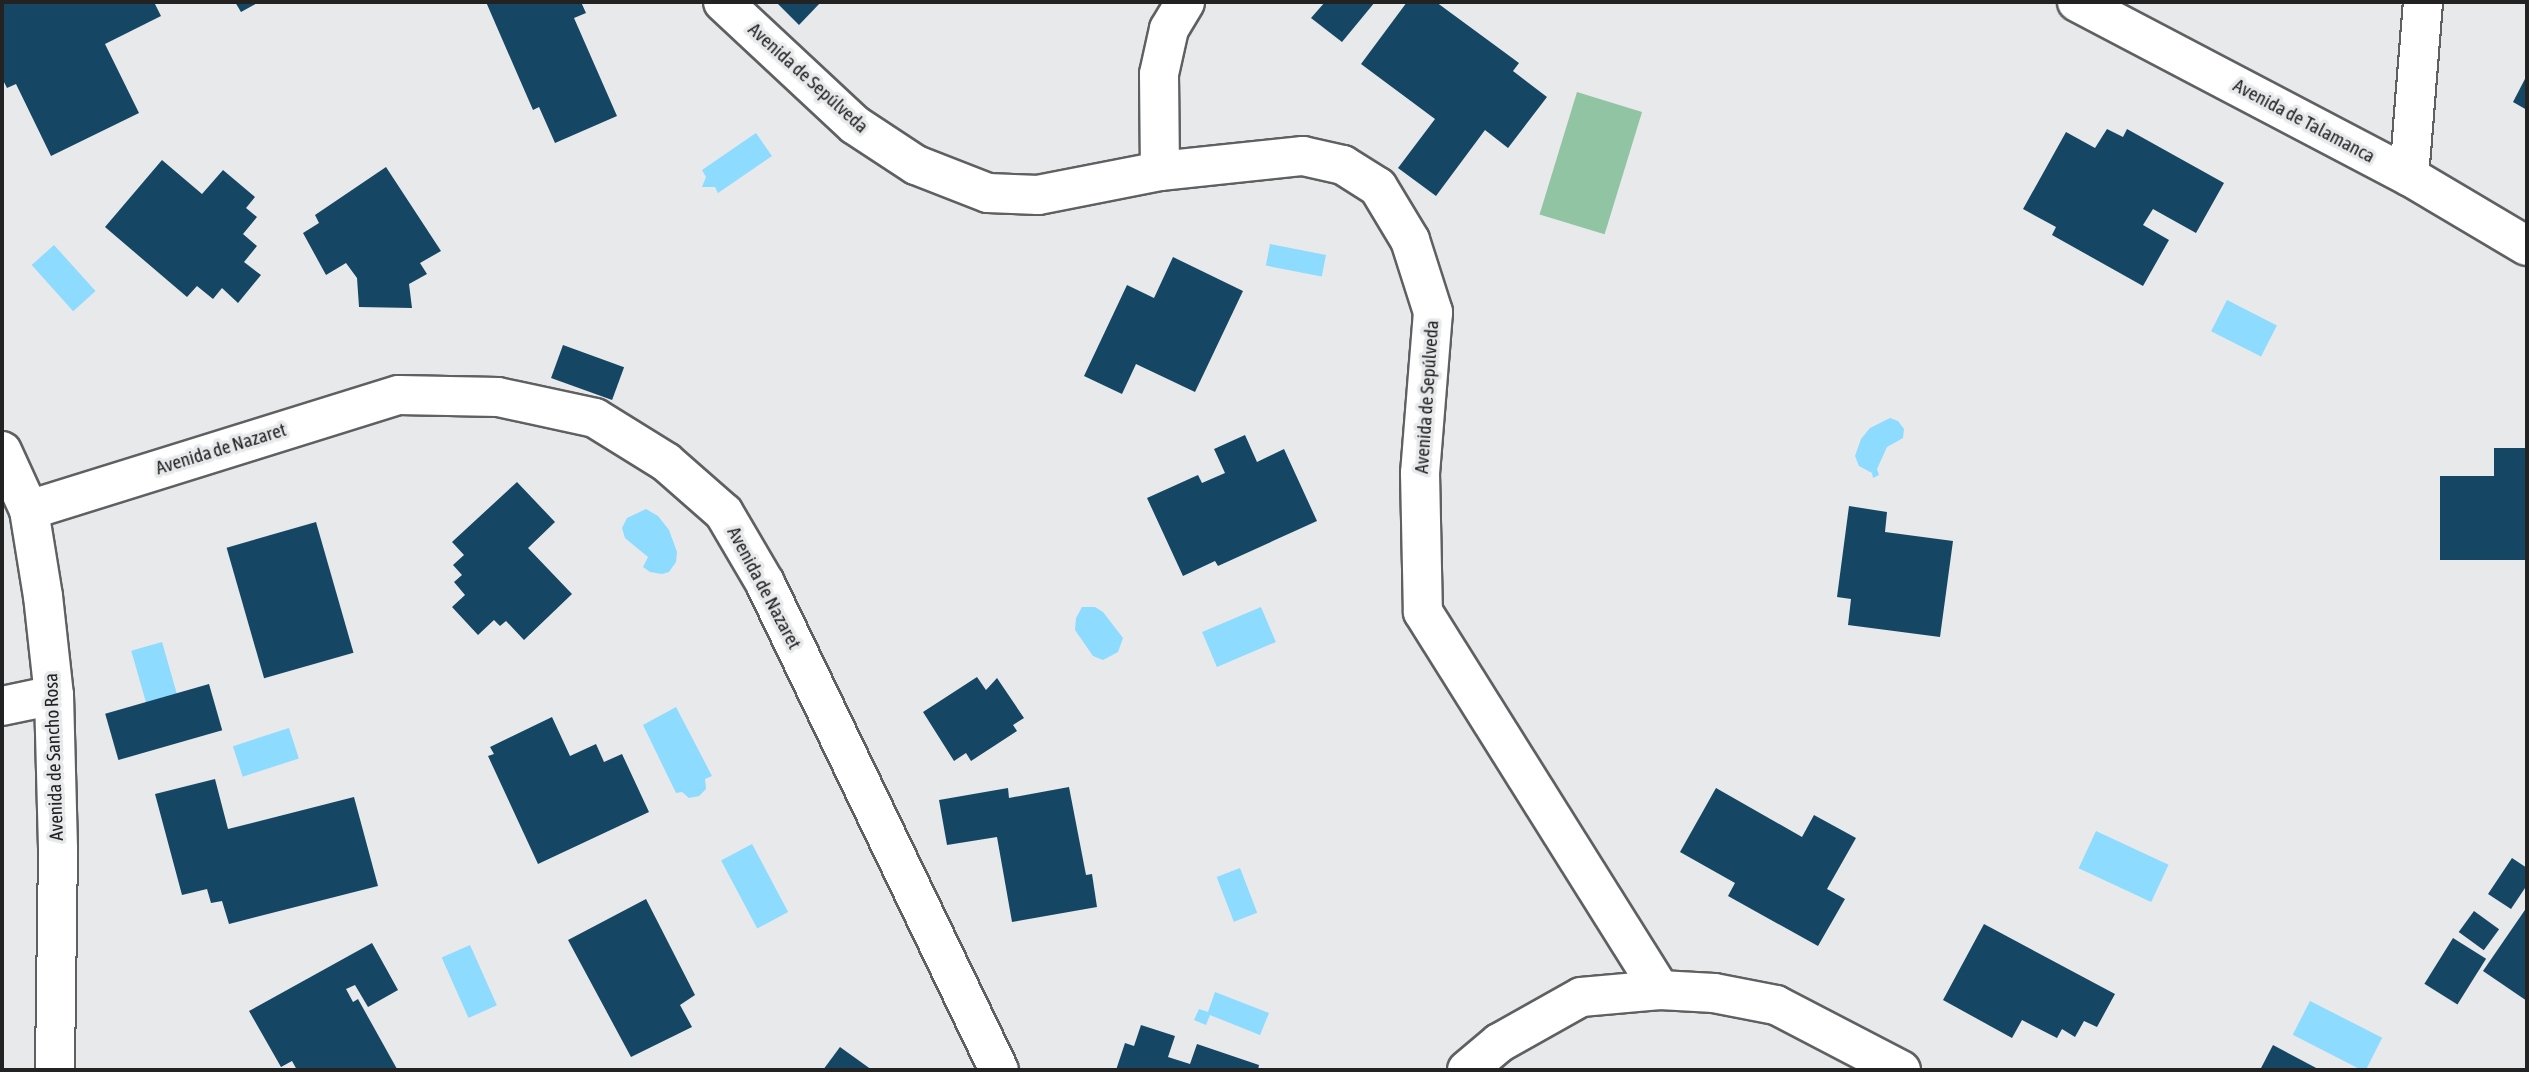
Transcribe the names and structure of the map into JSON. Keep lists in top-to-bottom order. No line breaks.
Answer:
{"streets":{"street":["Avenida de Sepúlveda","Avenida de Talamanca","Avenida de Nazaret","Avenida de Sancho Rosa"]},"crossings":[["Avenida de Nazaret","Avenida de Sancho Rosa"]]}
